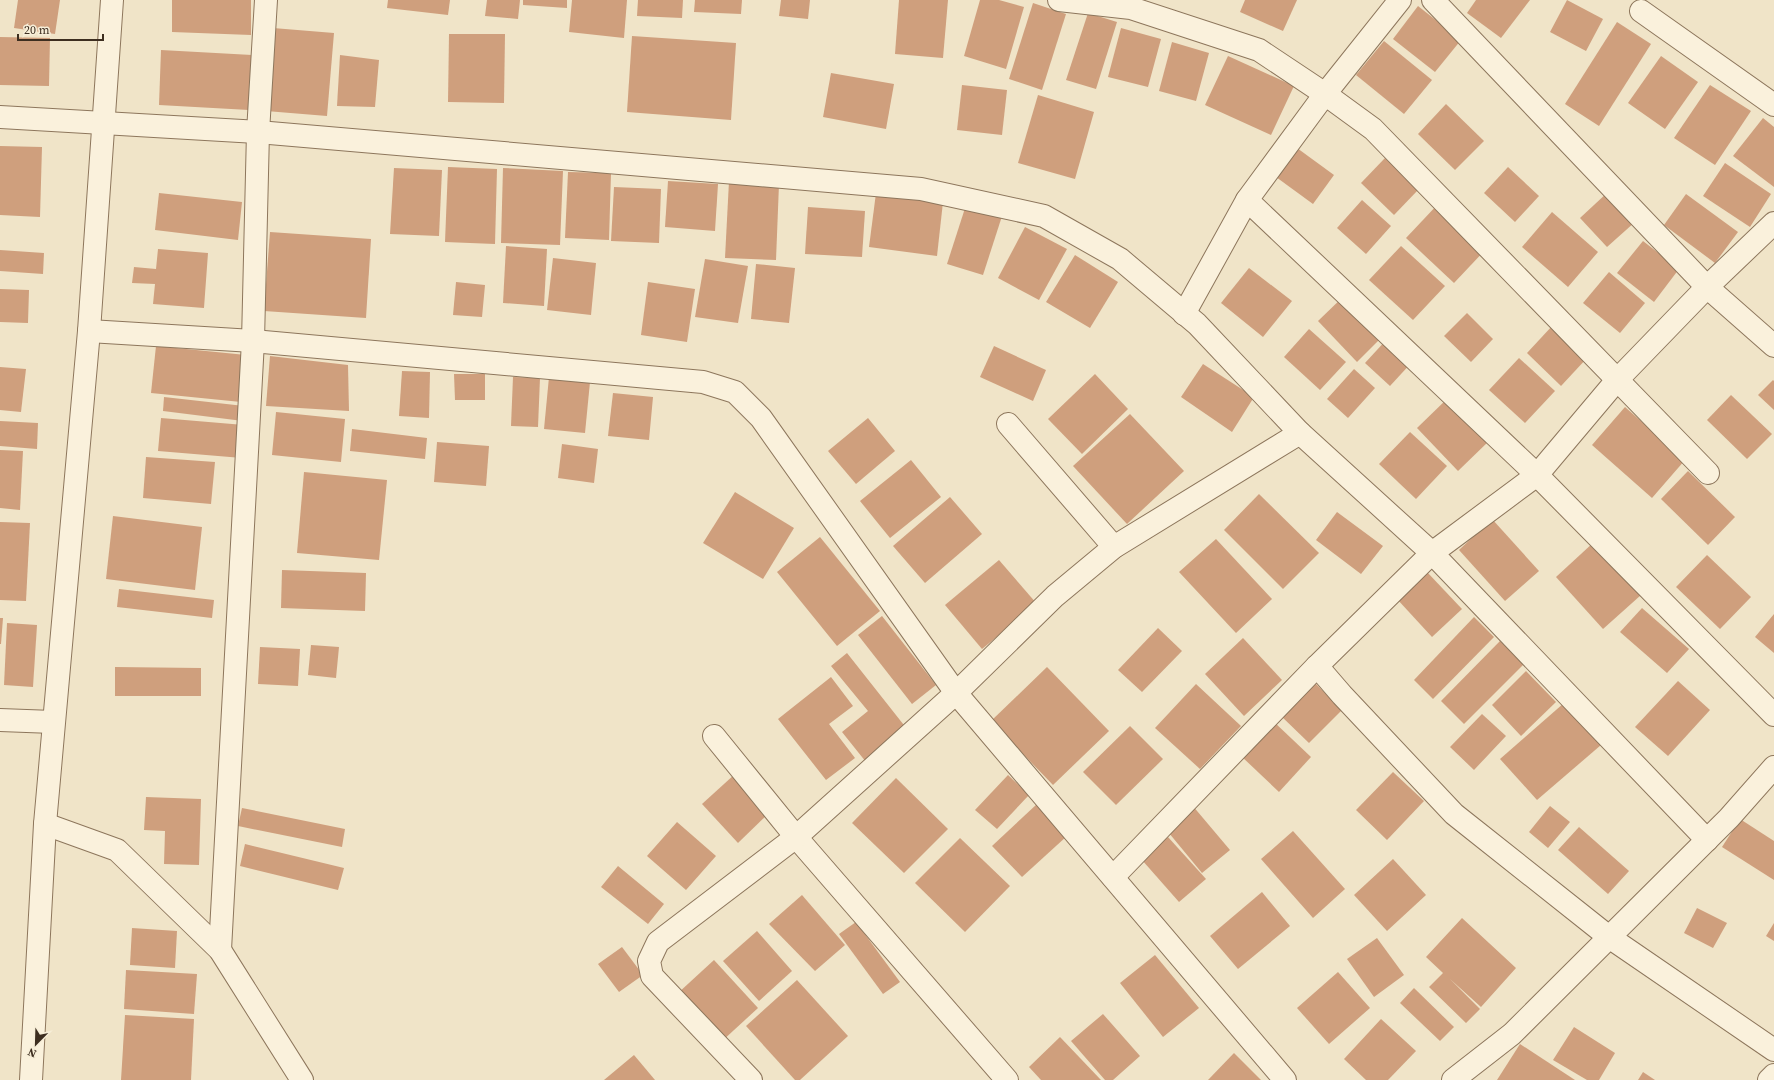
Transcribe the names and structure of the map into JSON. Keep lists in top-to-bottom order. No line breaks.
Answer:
{"scale_bar":"20 m","north":"bottom left"}
